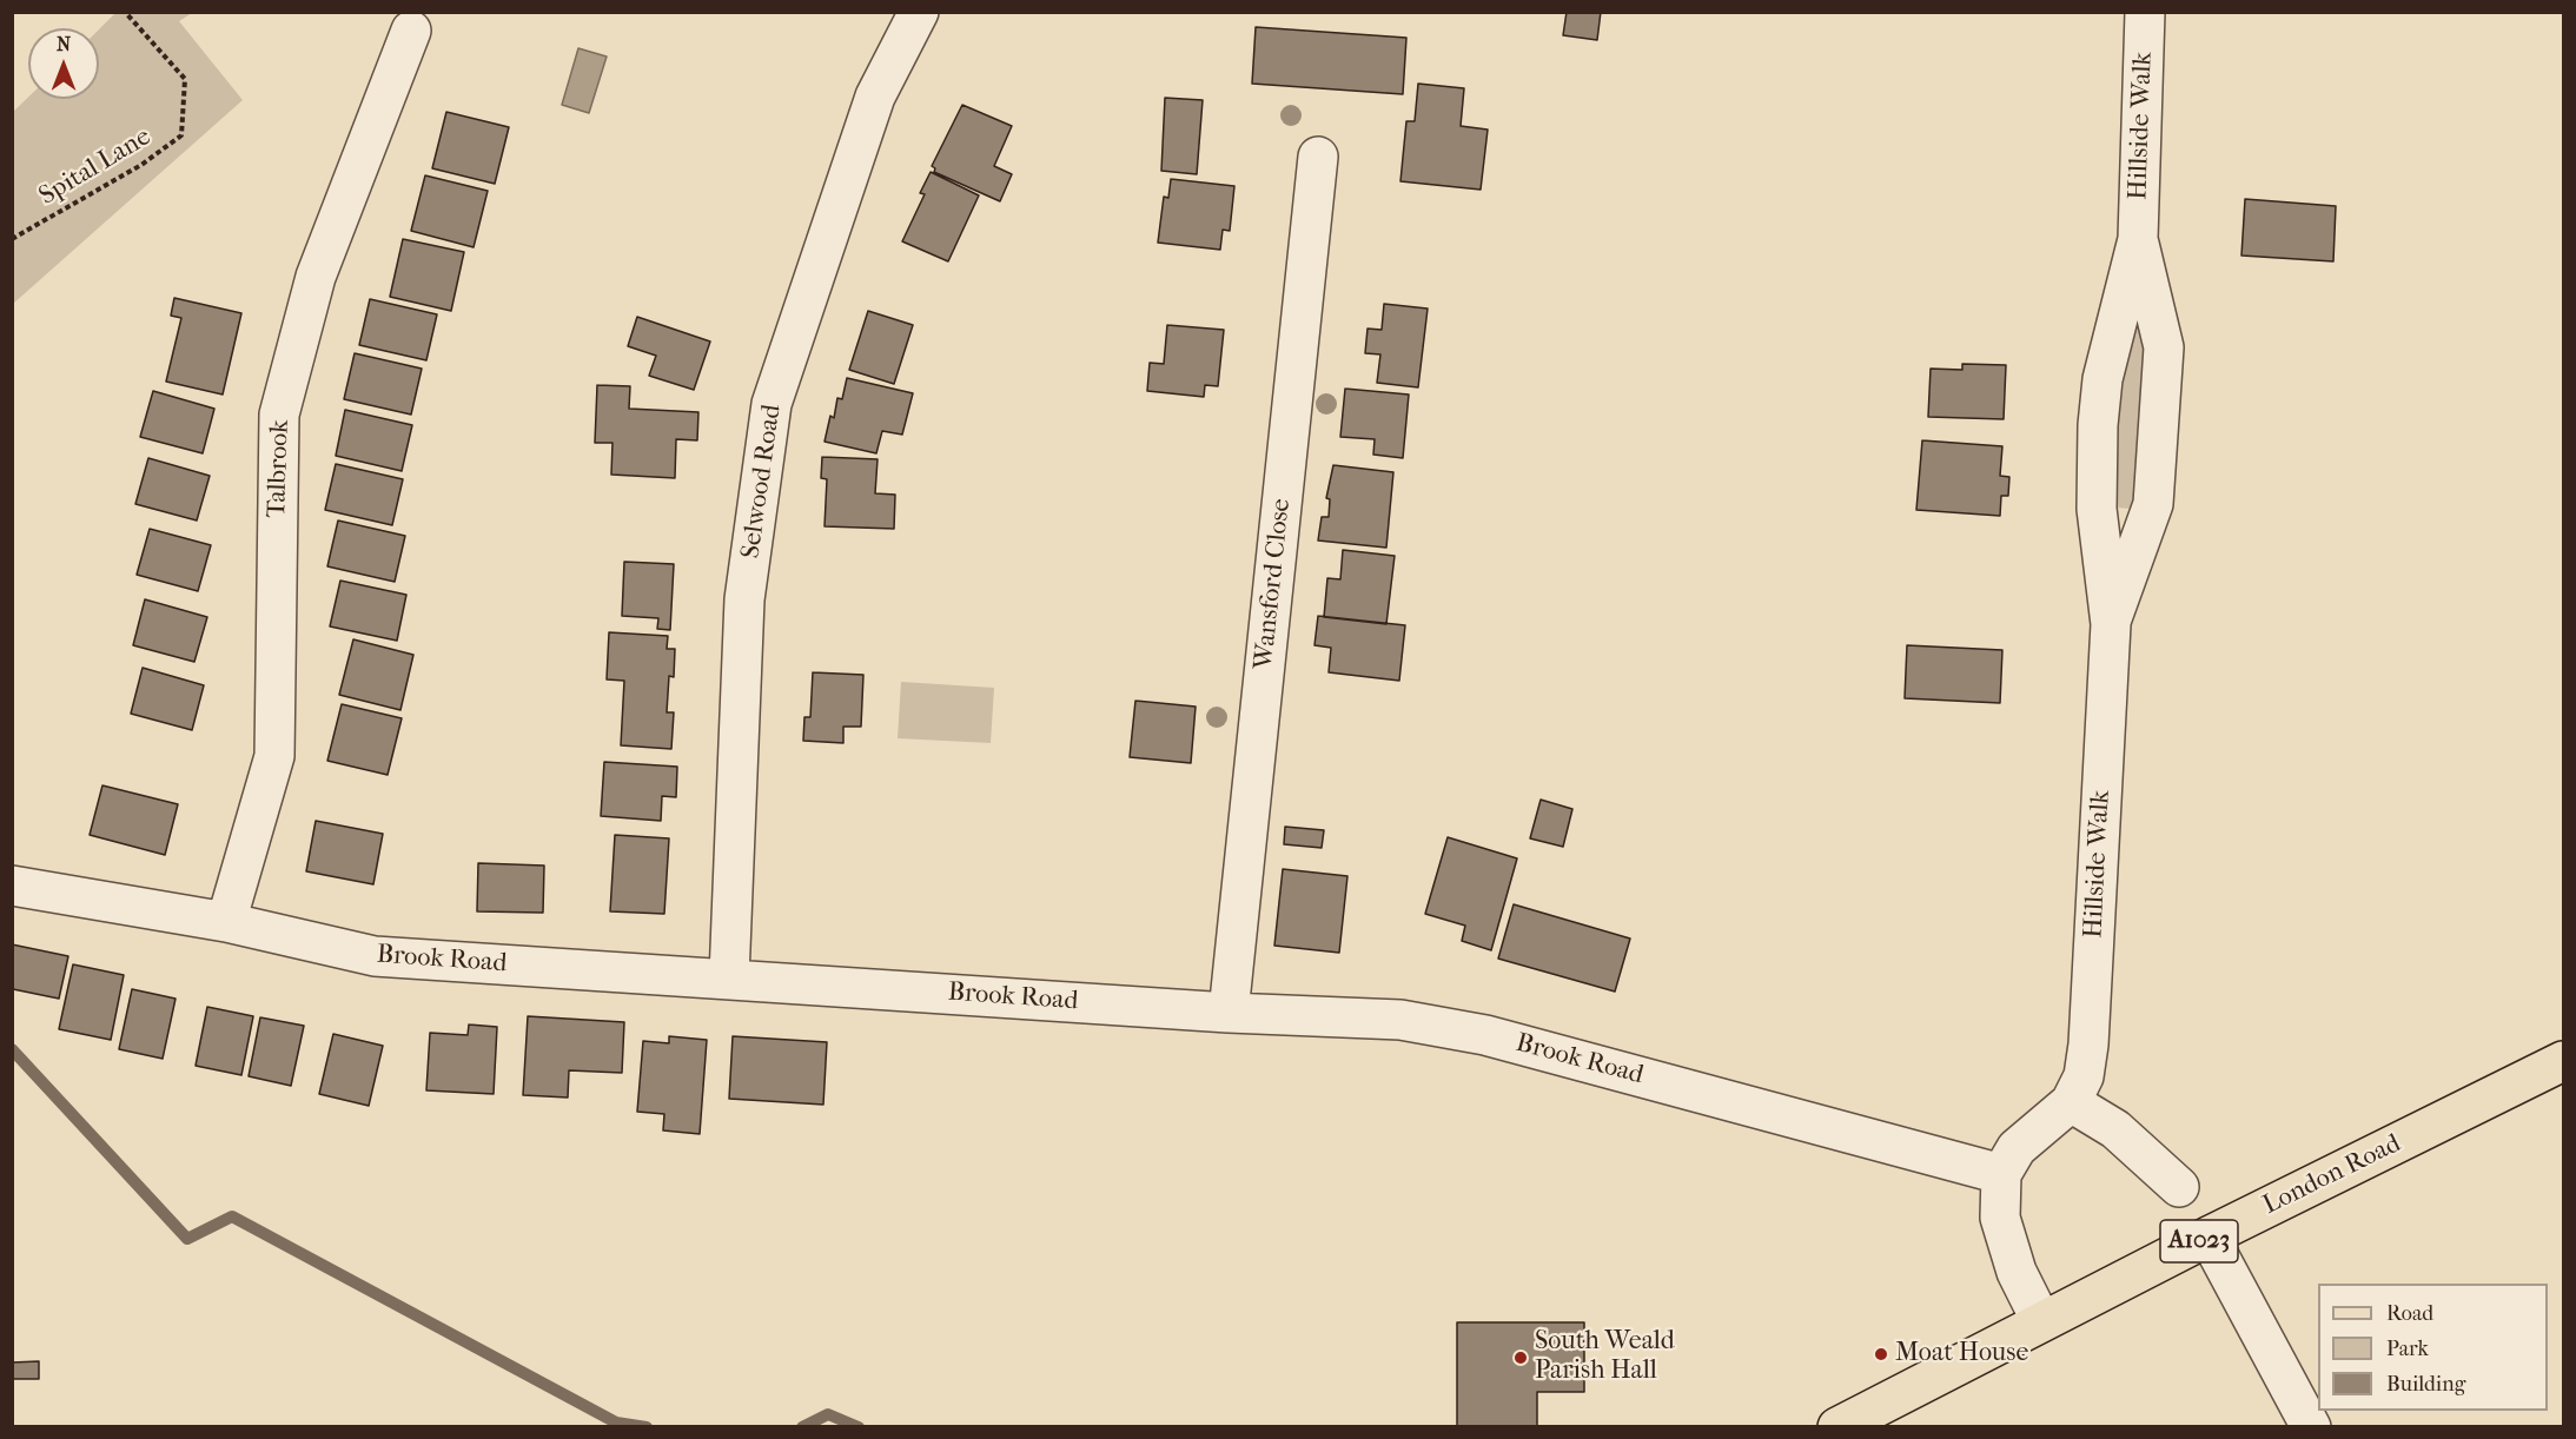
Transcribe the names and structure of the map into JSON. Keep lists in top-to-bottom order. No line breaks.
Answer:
{"streets":{"main road":["London Road","A1023"],"street":["Hillside Walk","Talbrook","Selwood Road","Wansford Close","Brook Road"],"path":["Spital Lane"]},"crossings":[["Talbrook","Brook Road"],["Selwood Road","Brook Road"],["Wansford Close","Brook Road"]],"places":["Moat House","South Weald Parish Hall"],"legend":["Road","Park","Building"],"north":"top"}
